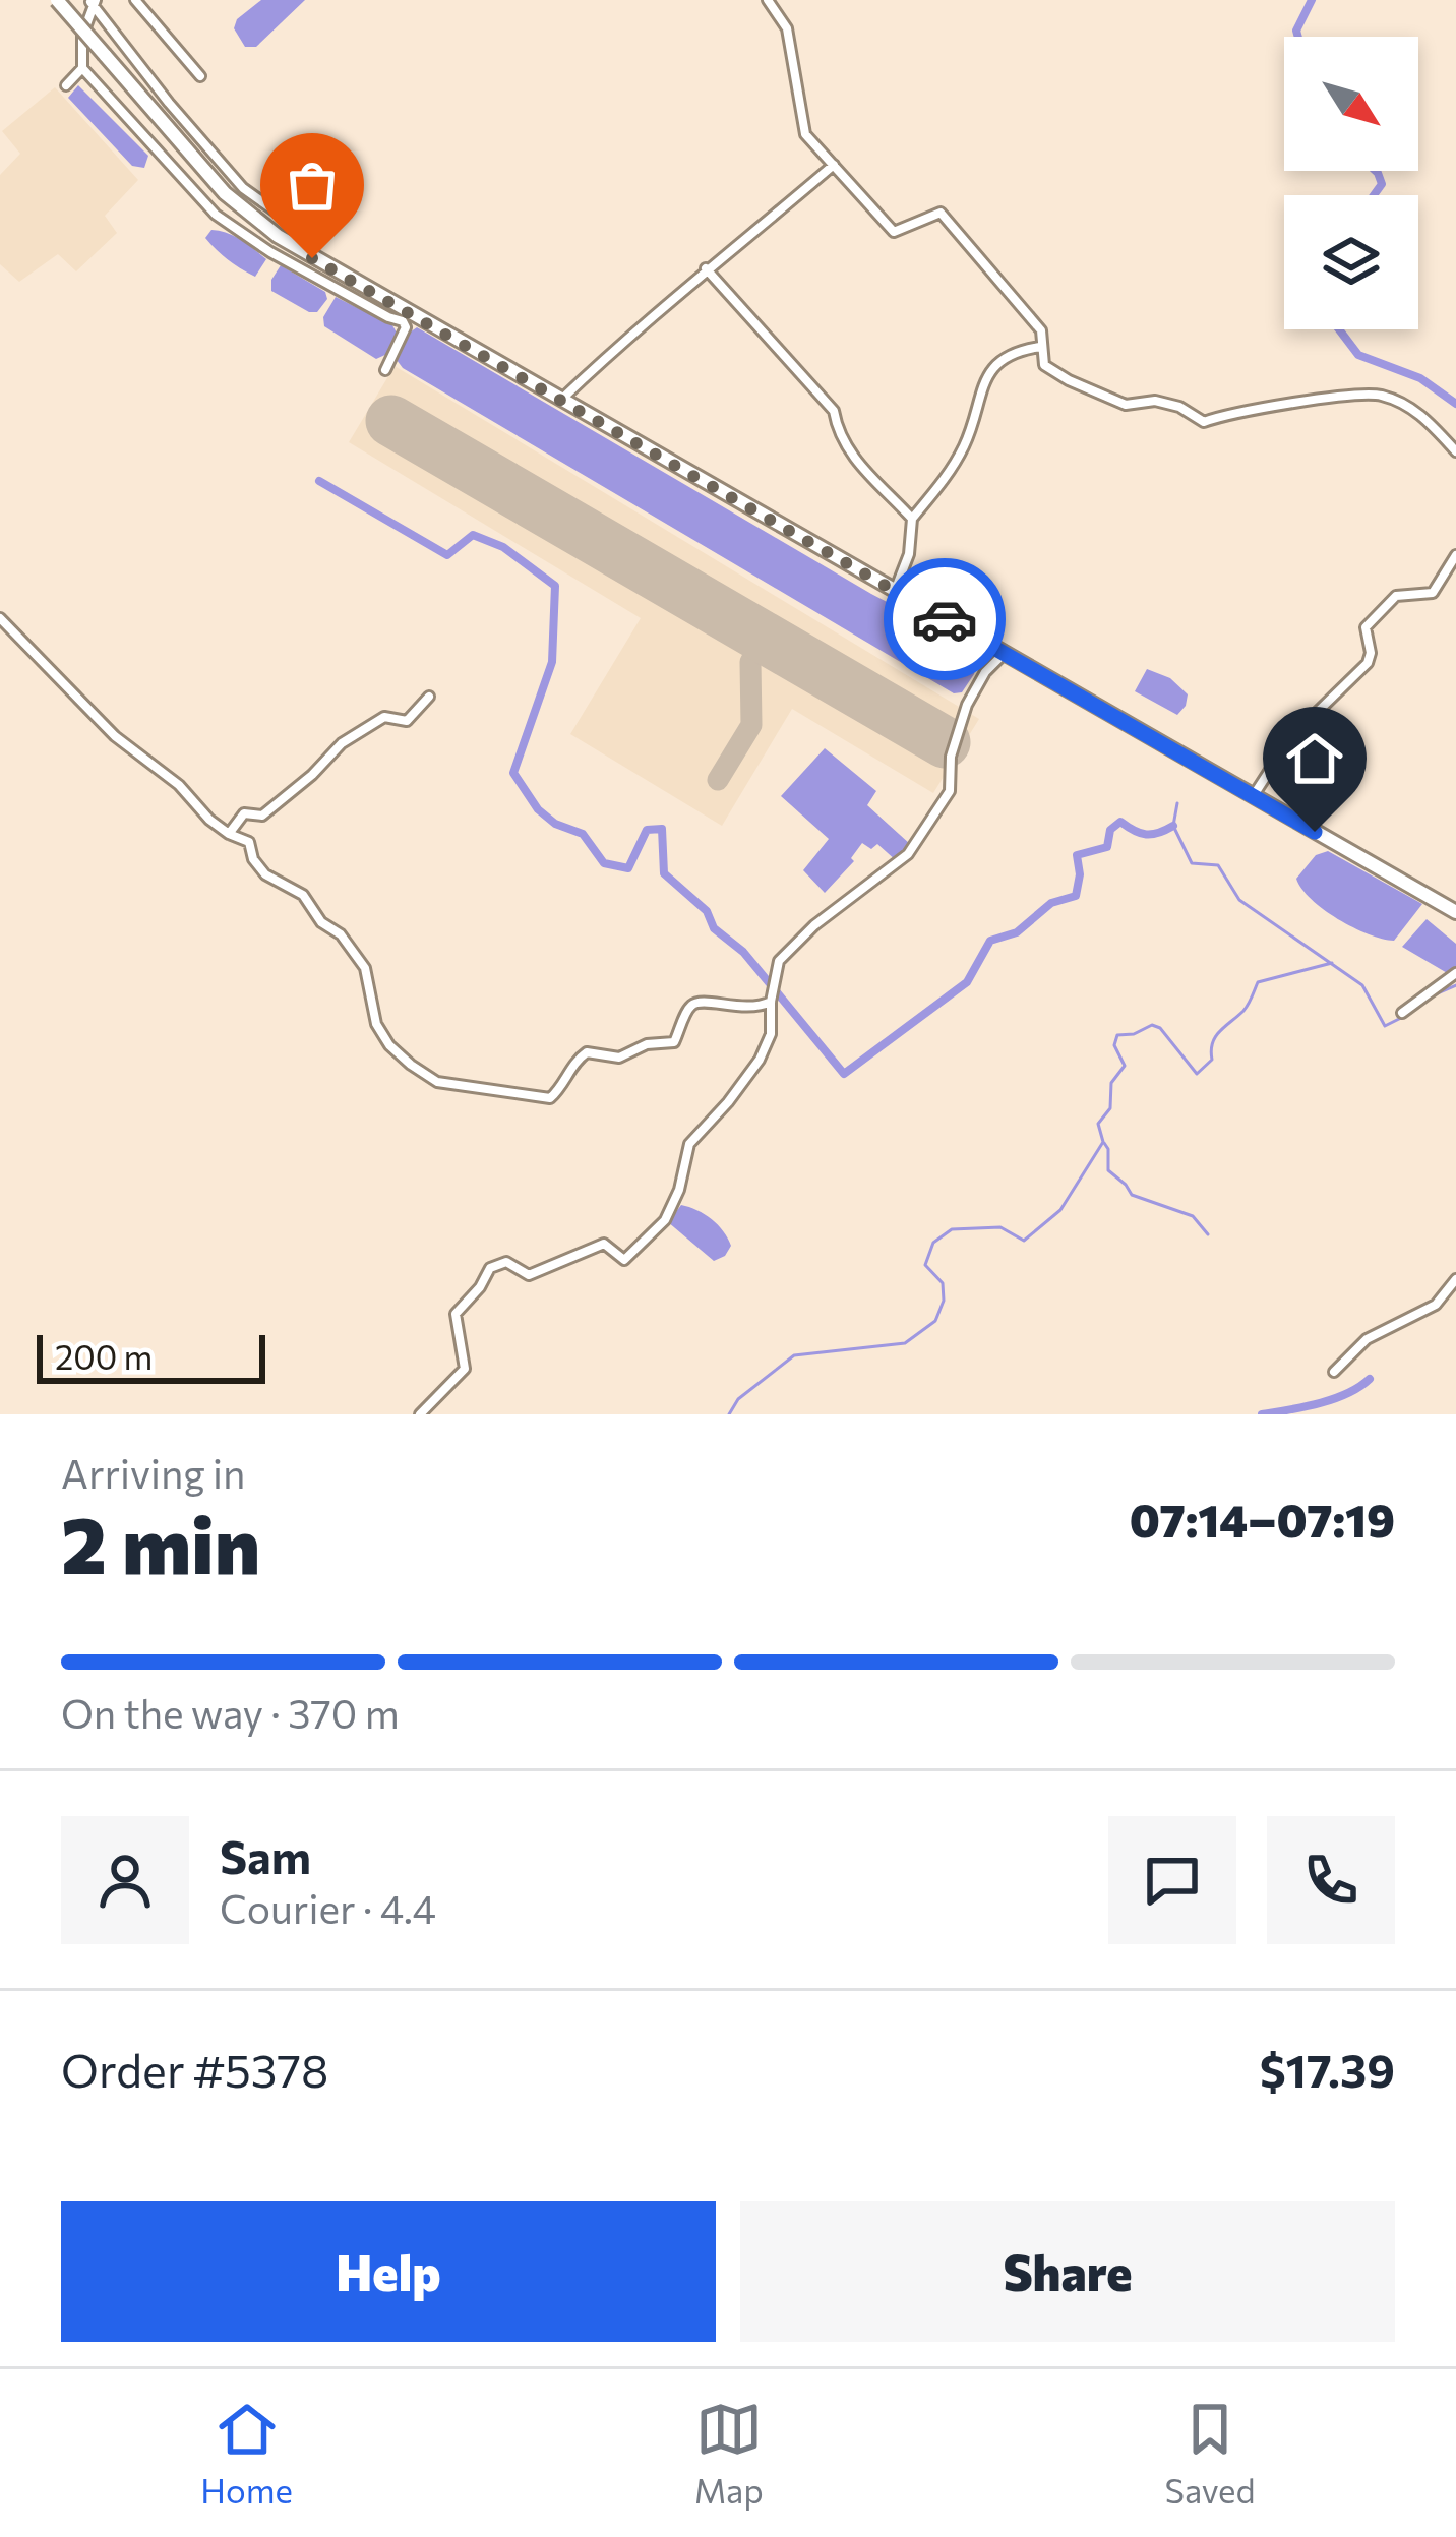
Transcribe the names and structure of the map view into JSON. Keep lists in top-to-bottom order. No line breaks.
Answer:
{"scale_bar":"200 m","north":"bottom right","page":{"scale":"200 m","heading":["2 min","Arriving in","07:14–07:19"],"panel":["Sam","Courier · 4.4","Order #5378","$17.39"],"bar":"On the way · 370 m","buttons":["Help","Share"],"tabs":["Home","Map","Saved"]}}
